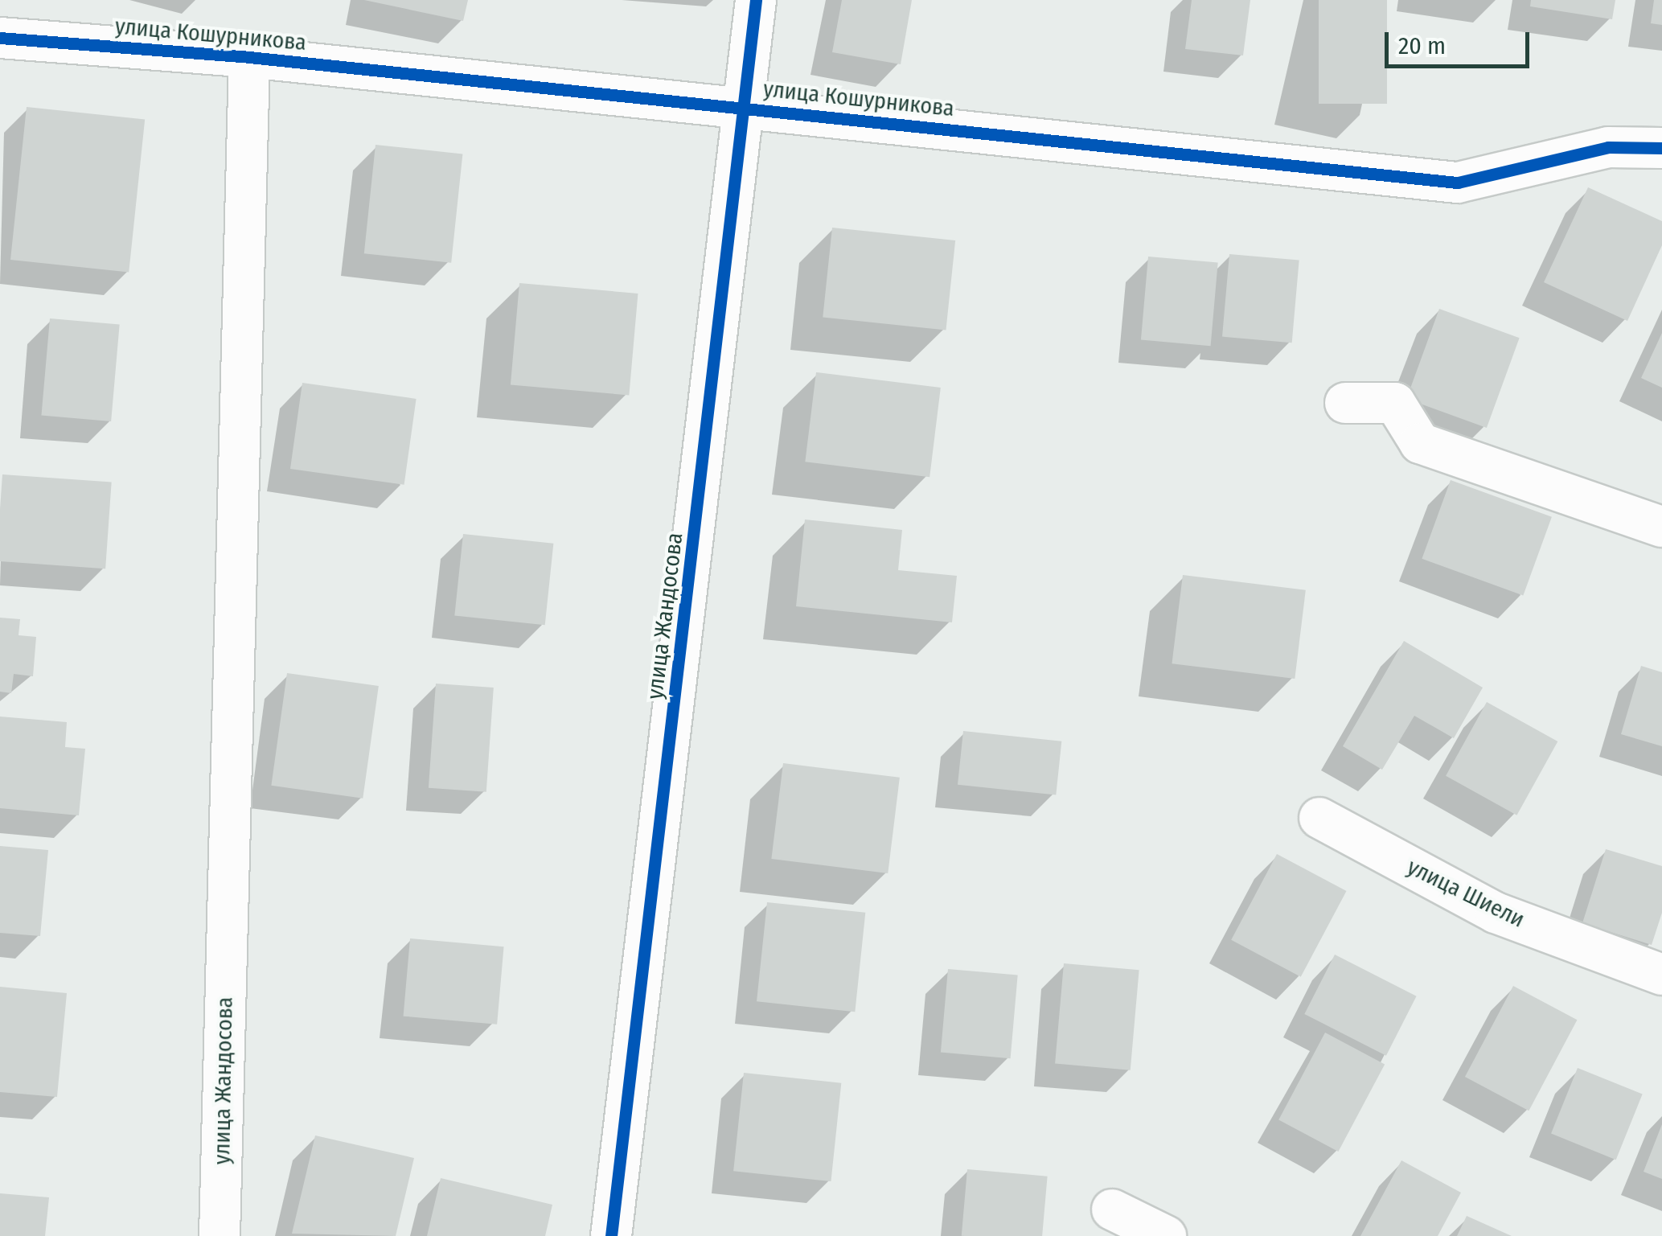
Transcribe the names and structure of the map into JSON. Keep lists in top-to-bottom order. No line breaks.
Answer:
{"streets":{"street":["улица Кошурникова","улица Жандосова","улица Шиели"]},"crossings":[["улица Кошурникова","улица Жандосова"]],"scale_bar":"20 m"}
